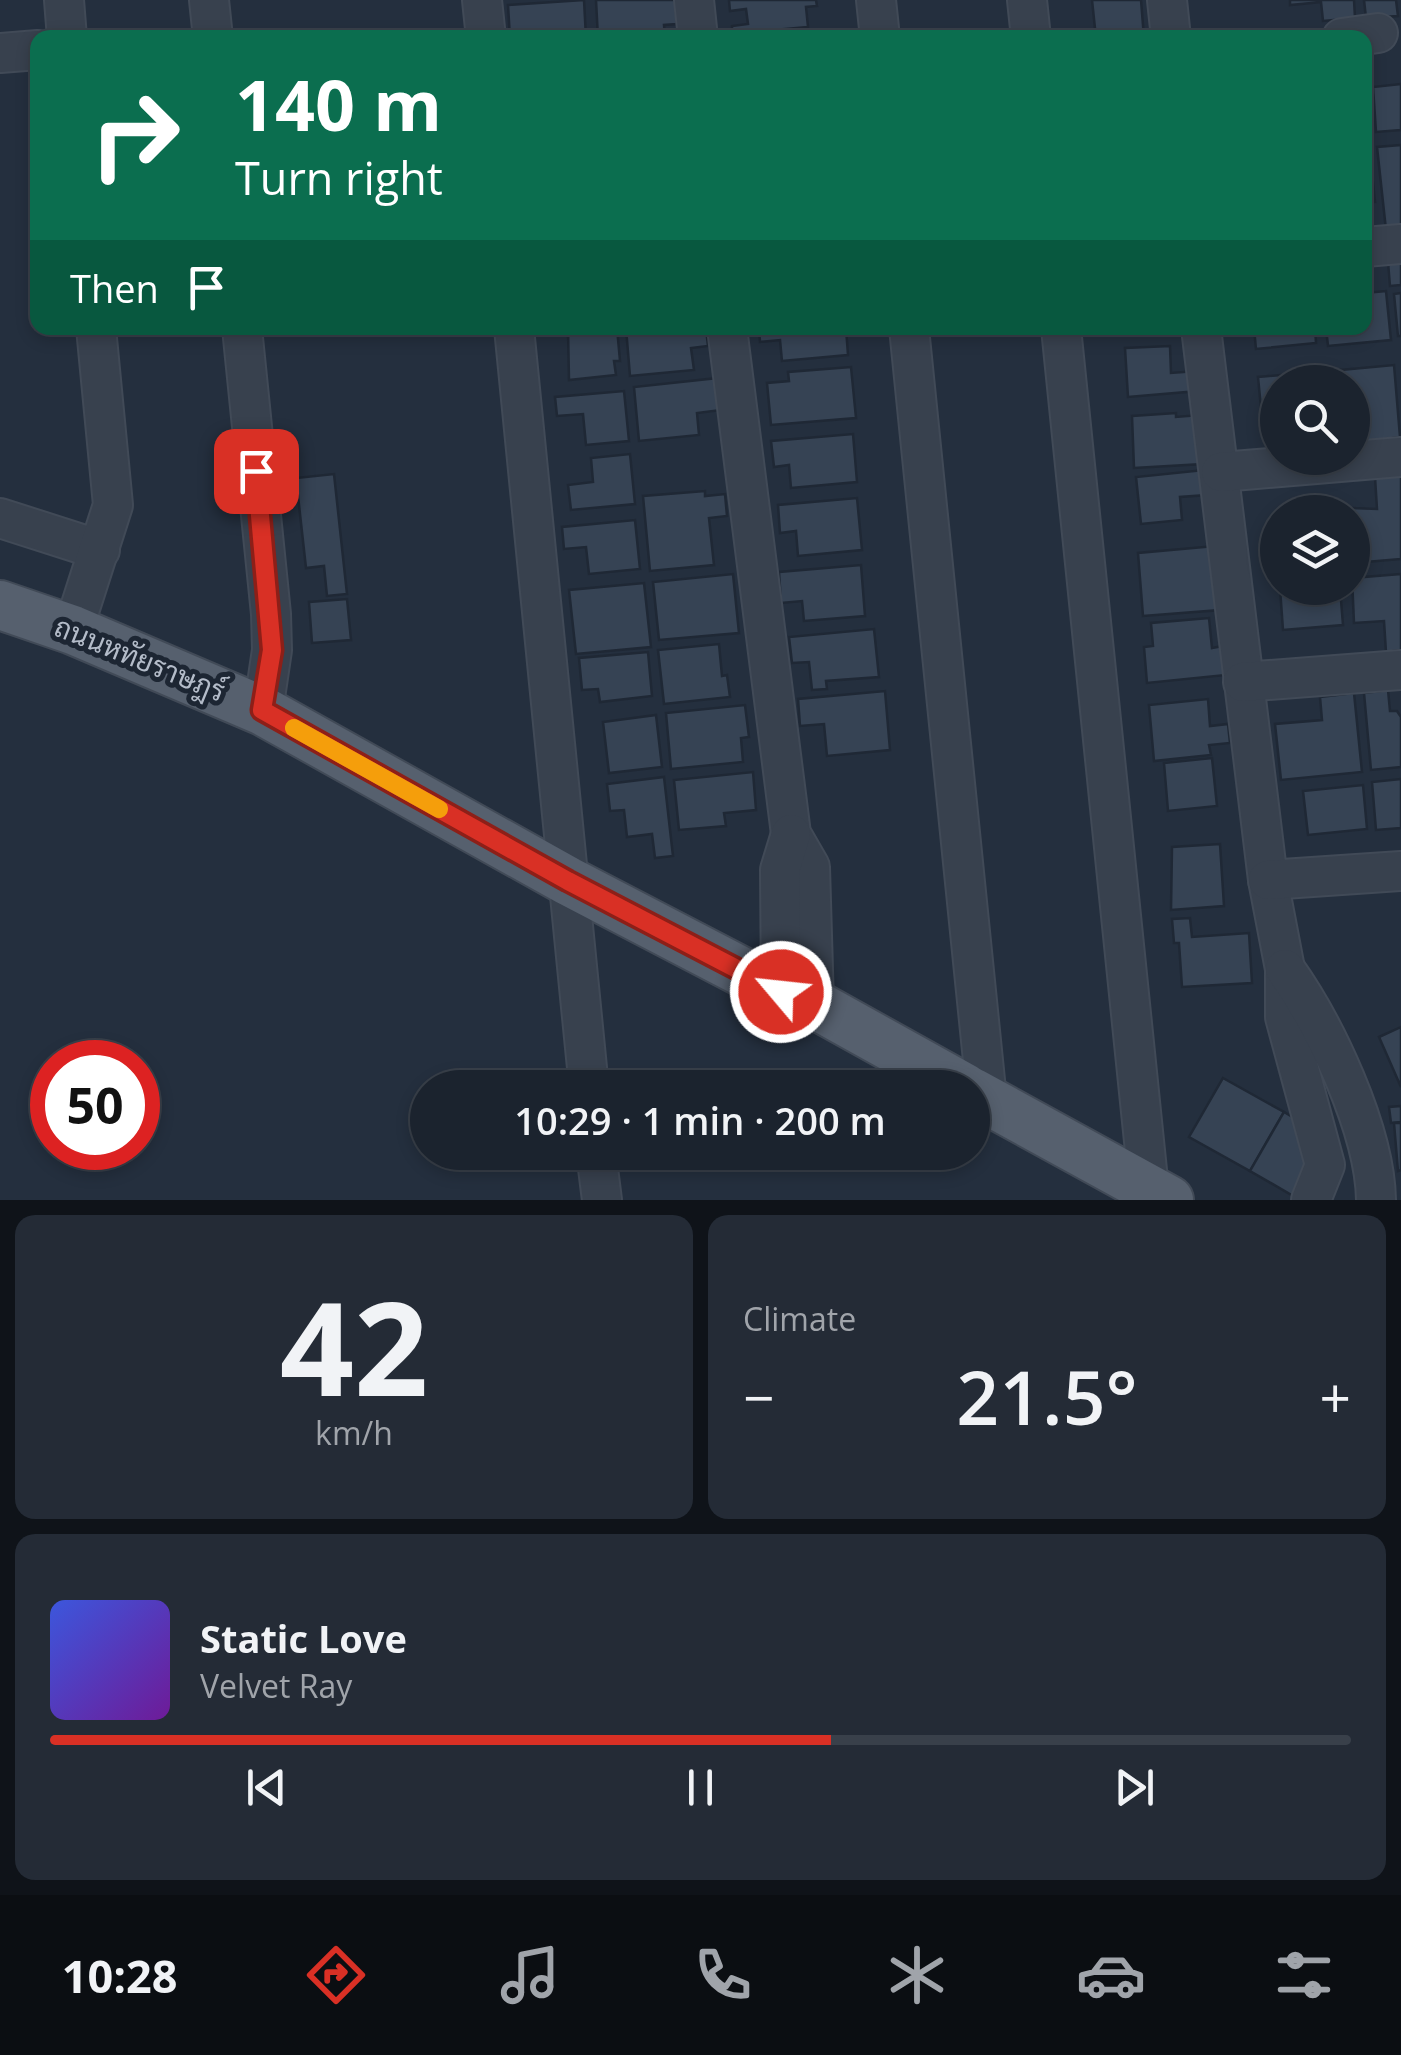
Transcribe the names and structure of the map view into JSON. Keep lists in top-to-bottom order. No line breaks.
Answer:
{"streets":{"main road":["ถนนหทัยราษฎร์"]},"page":{"turn":["140 m","Turn right"],"then":"Then","limit":"50","trip":"10:29 · 1 min · 200 m","tile":[["42","km/h"],"Climate"],"heat":["−","21.5°","+"],"song":["Static Love","Velvet Ray"],"tabs":"10:28"}}
